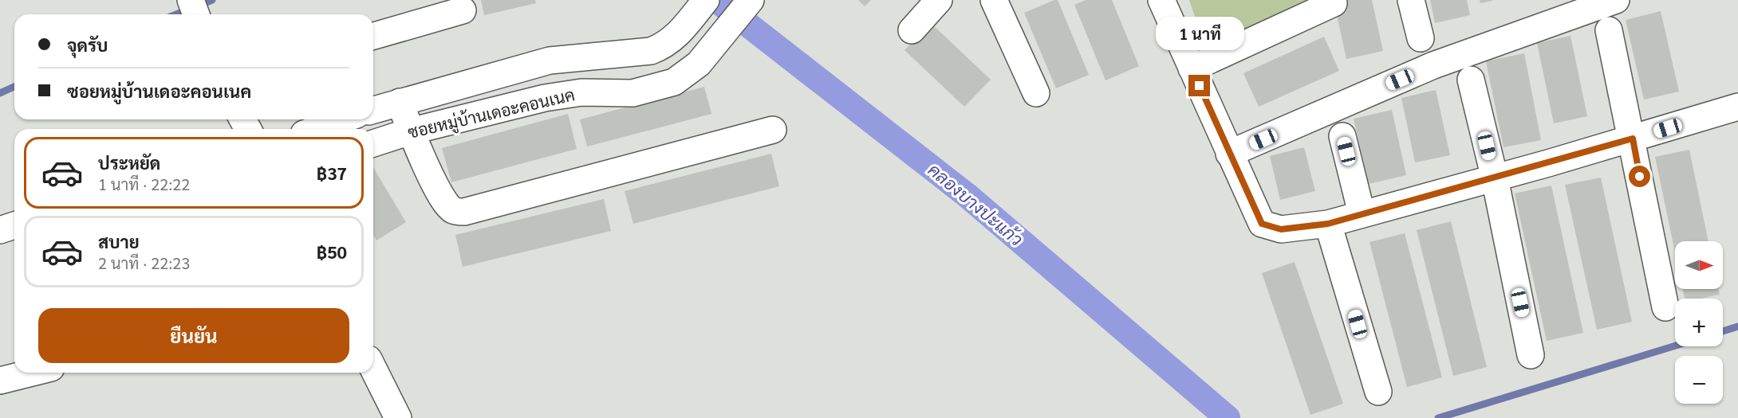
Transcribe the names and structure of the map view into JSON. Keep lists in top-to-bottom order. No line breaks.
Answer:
{"streets":{"street":["ซอยหมู่บ้านเดอะคอนเนค"]},"water":["คลองบางปะแก้ว"],"north":"right","page":{"banner":["จุดรับ","ซอยหมู่บ้านเดอะคอนเนค"],"bubble":"1 นาที","list":[{"name":"ประหยัด","note":"1 นาที · 22:22","value":"฿37"},{"name":"สบาย","note":"2 นาที · 22:23","value":"฿50"}],"map_buttons":["+","−"],"buttons":"ยืนยัน"}}
